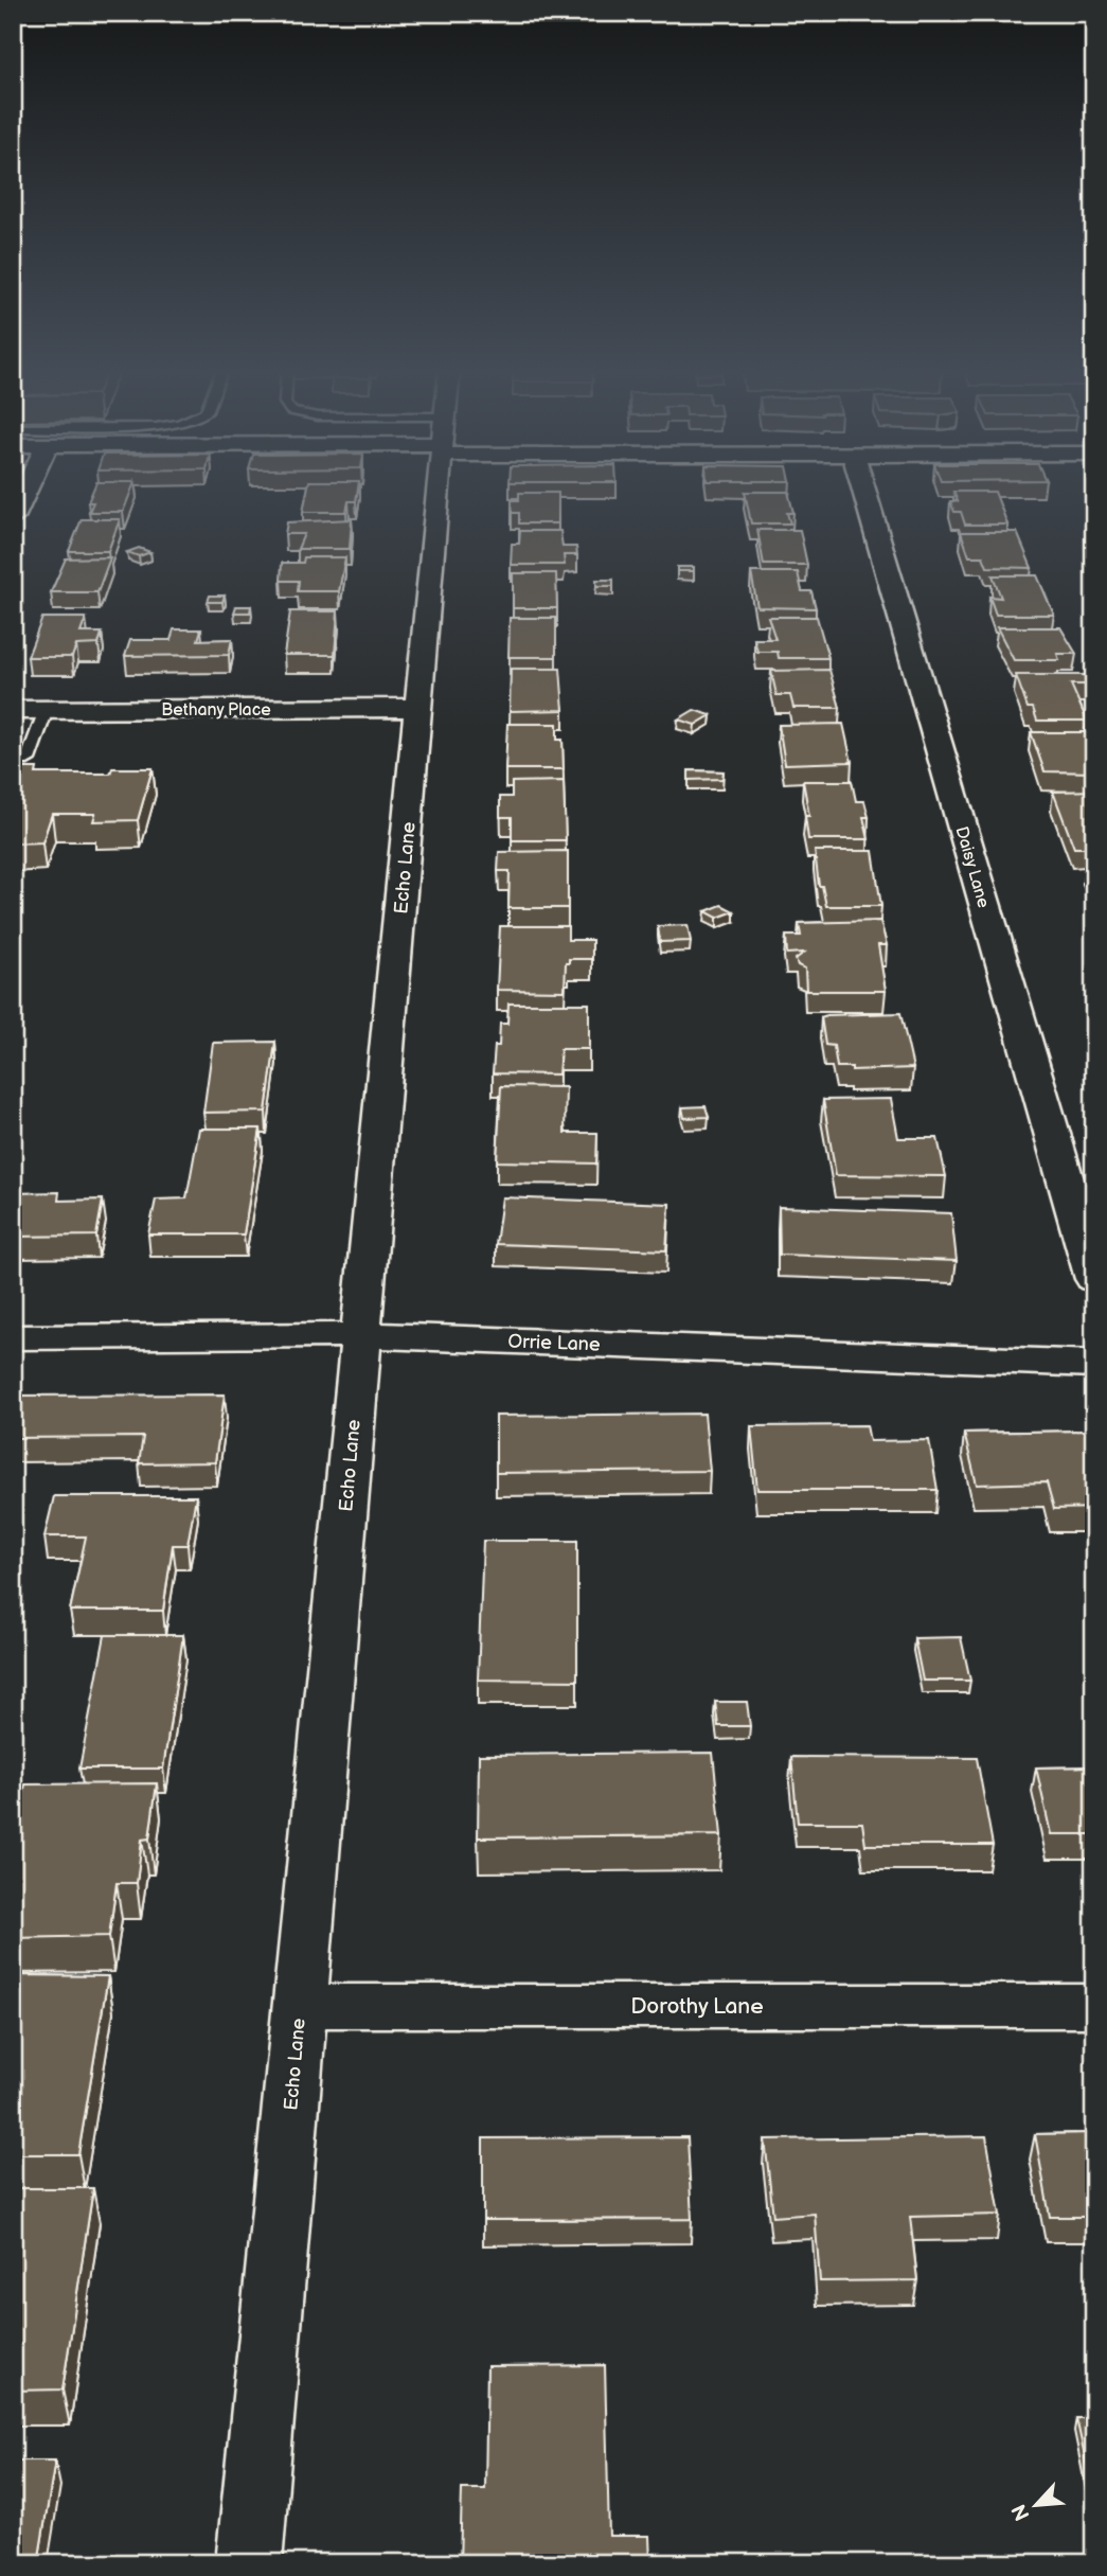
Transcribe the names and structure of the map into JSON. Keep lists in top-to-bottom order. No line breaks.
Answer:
{"streets":{"street":["Bethany Place","Daisy Lane","Echo Lane","Orrie Lane","Dorothy Lane"]},"crossings":[["Bethany Place","Echo Lane"],["Echo Lane","Orrie Lane"],["Echo Lane","Dorothy Lane"]],"north":"bottom left"}
